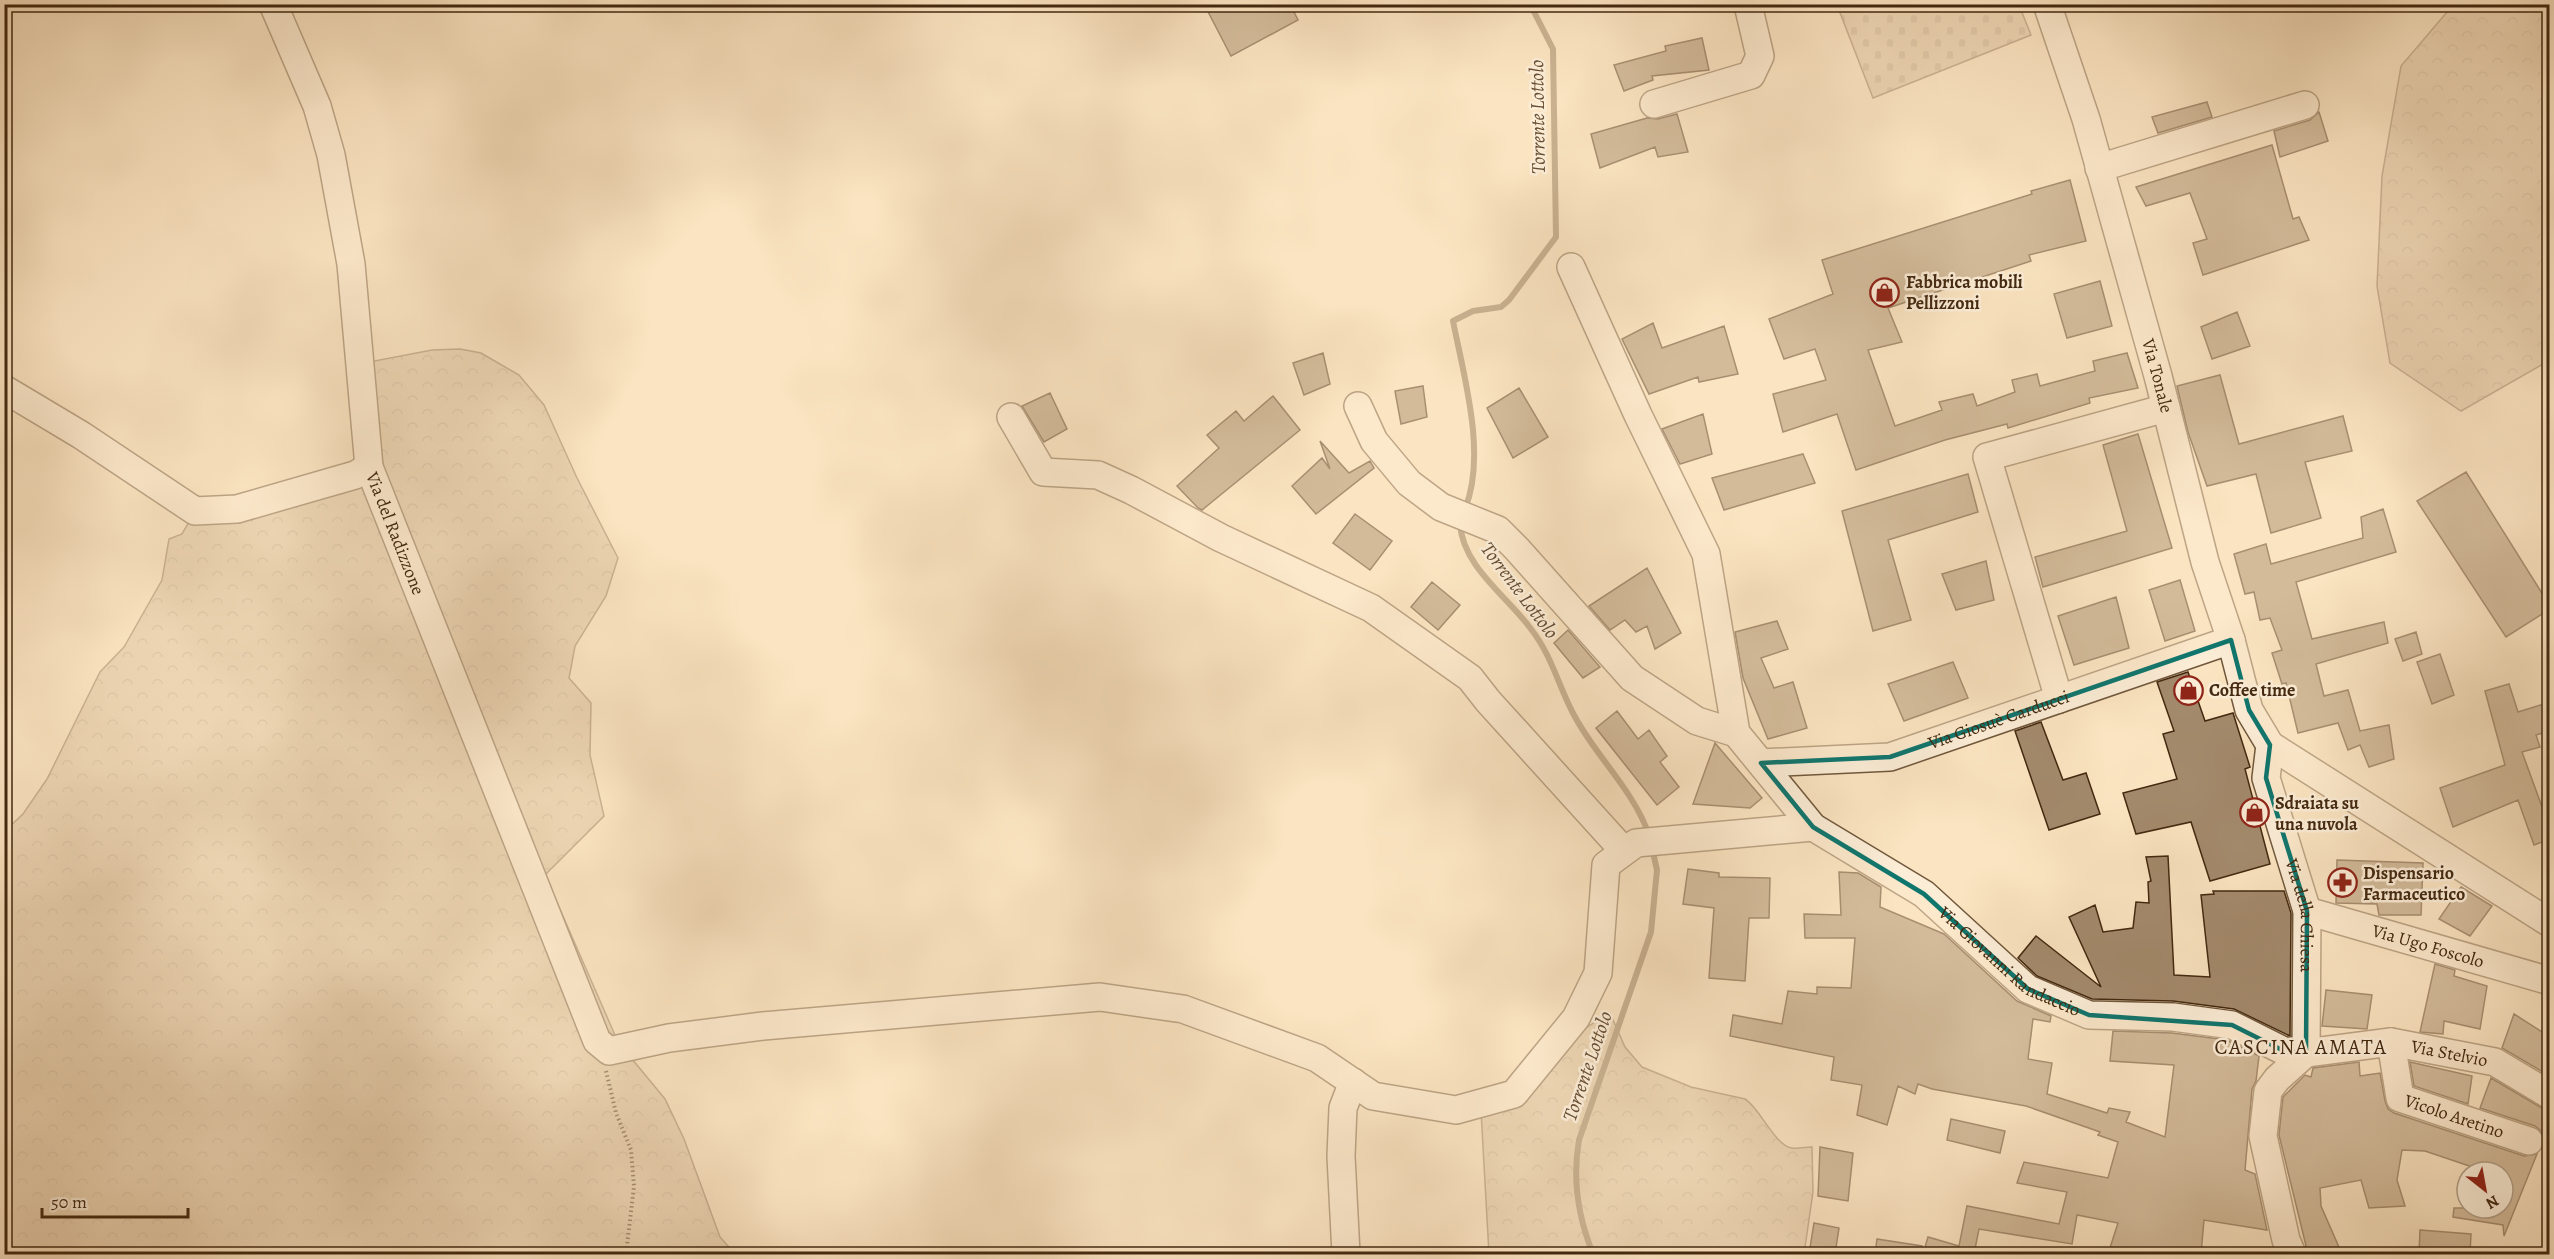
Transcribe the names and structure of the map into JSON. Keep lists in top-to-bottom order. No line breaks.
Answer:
{"streets":{"street":["Via Tonale","Via del Radizzone","Via Giosuè Carducci","Via della Chiesa","Via Ugo Foscolo","Via Giovanni Randaccio","Via Stelvio","Vicolo Aretino"]},"crossings":[["Via Tonale","Via Giosuè Carducci"],["Via Tonale","Via della Chiesa"],["Via Giosuè Carducci","Via Giovanni Randaccio"],["Via della Chiesa","Via Ugo Foscolo"],["Via della Chiesa","Via Giovanni Randaccio"],["Via della Chiesa","Via Stelvio"],["Via Giovanni Randaccio","Via Stelvio"],["Via Stelvio","Vicolo Aretino"]],"districts":["CASCINA AMATA"],"water":["Torrente Lottolo"],"places":{"shop":["Fabbrica mobili Pellizzoni","Coffee time","Sdraiata su una nuvola"],"pharmacy":["Dispensario Farmaceutico"]},"scale_bar":"50 m","north":"bottom right"}
